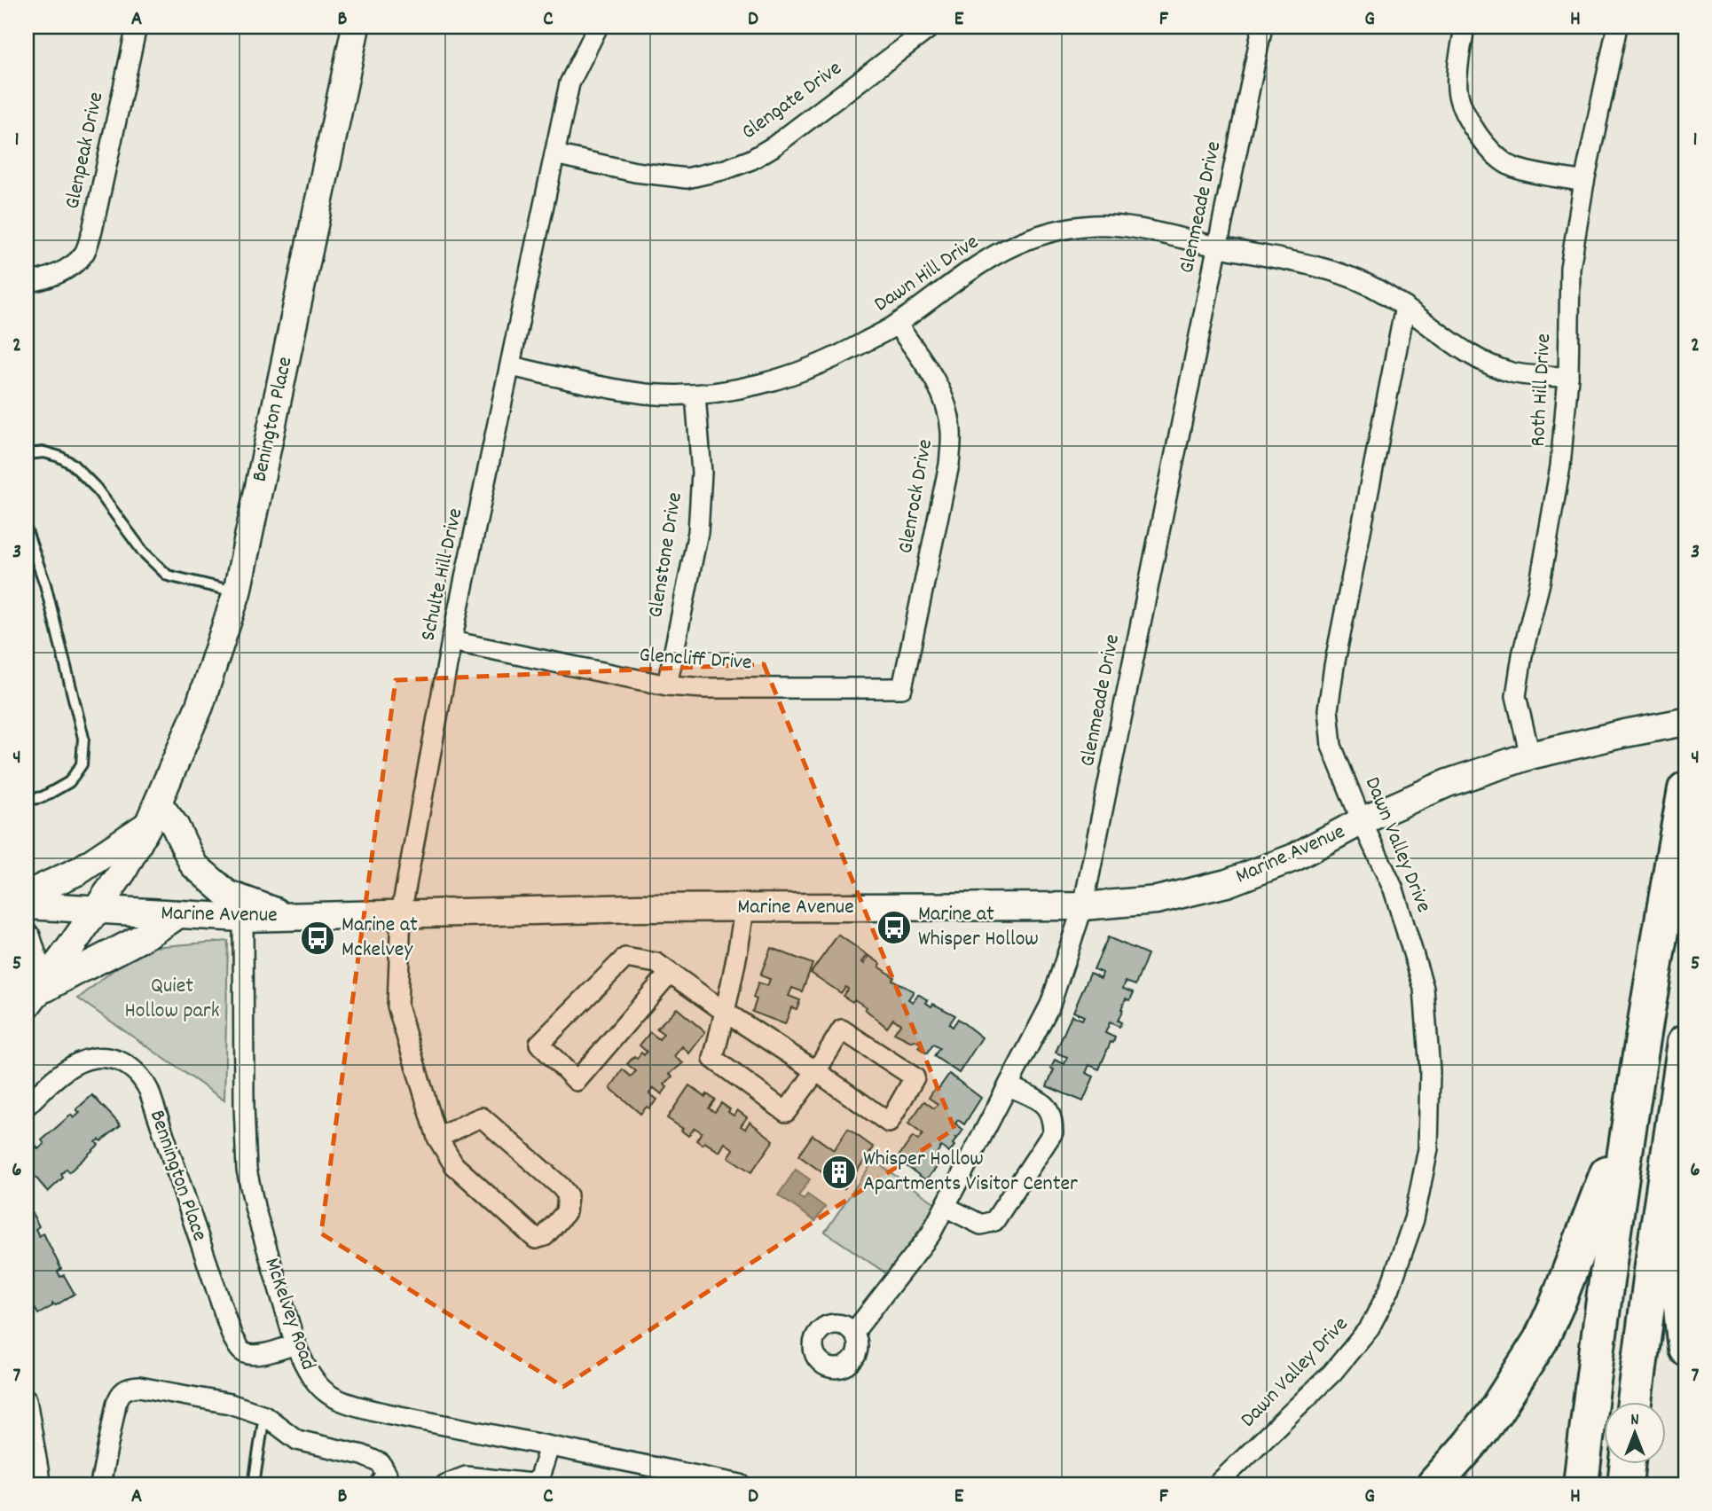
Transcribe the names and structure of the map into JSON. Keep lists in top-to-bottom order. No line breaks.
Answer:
{"streets":{"main road":["Benington Place","Marine Avenue"],"street":["Glengate Drive","Glenpeak Drive","Glenmeade Drive","Dawn Hill Drive","Roth Hill Drive","Glenrock Drive","Glenstone Drive","Schulte Hill Drive","Glencliff Drive","Dawn Valley Drive","Bennington Place","McKelvey Road"]},"crossings":[["Glengate Drive","Schulte Hill Drive"],["Glenmeade Drive","Dawn Hill Drive"],["Glenmeade Drive","Marine Avenue"],["Dawn Hill Drive","Roth Hill Drive"],["Dawn Hill Drive","Glenrock Drive"],["Dawn Hill Drive","Glenstone Drive"],["Dawn Hill Drive","Schulte Hill Drive"],["Dawn Hill Drive","Dawn Valley Drive"],["Roth Hill Drive","Marine Avenue"],["Glenrock Drive","Glencliff Drive"],["Glenstone Drive","Glencliff Drive"],["Schulte Hill Drive","Glencliff Drive"],["Schulte Hill Drive","Marine Avenue"],["Dawn Valley Drive","Marine Avenue"],["Marine Avenue","McKelvey Road"],["Bennington Place","McKelvey Road"]],"parks":["Quiet Hollow park"],"places":{"bus stop":["Marine at Whisper Hollow","Marine at Mckelvey"],"building":["Whisper Hollow Apartments Visitor Center"]},"north":"top","grid":{"columns":["A","B","C","D","E","F","G","H"],"rows":["1","2","3","4","5","6","7"]}}
